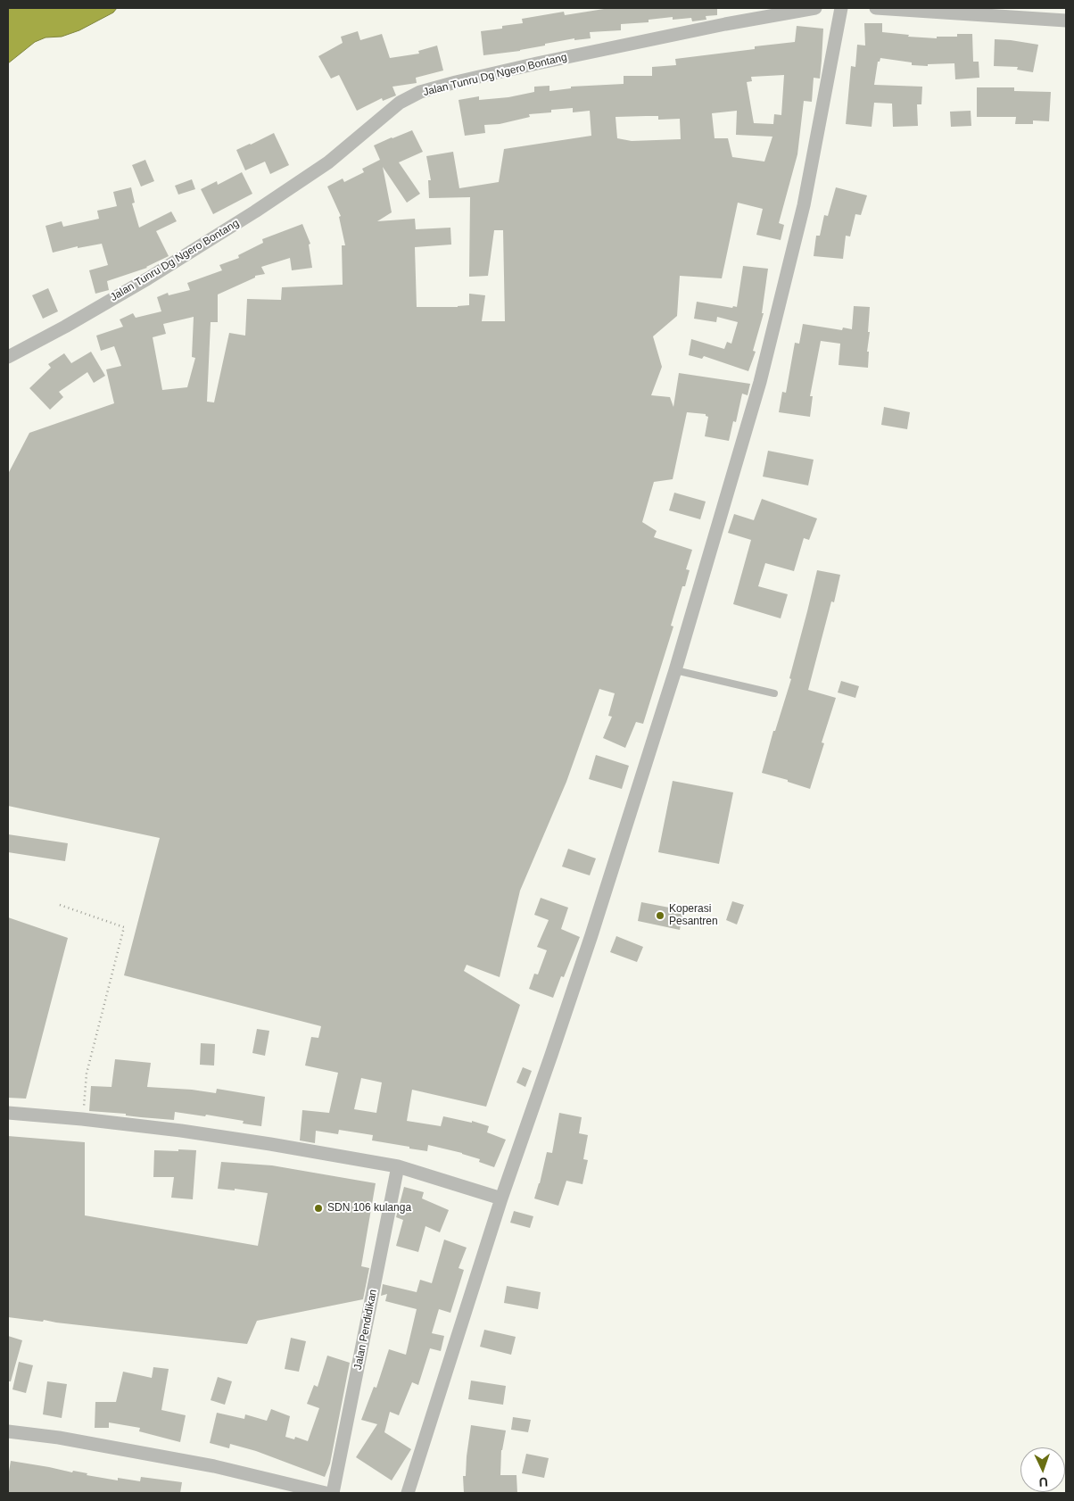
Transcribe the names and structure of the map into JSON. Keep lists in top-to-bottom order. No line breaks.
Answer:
{"streets":{"street":["Jalan Tunru Dg Ngero Bontang","Jalan Pendidikan"]},"places":["Koperasi Pesantren","SDN 106 kulanga"],"north":"bottom"}
